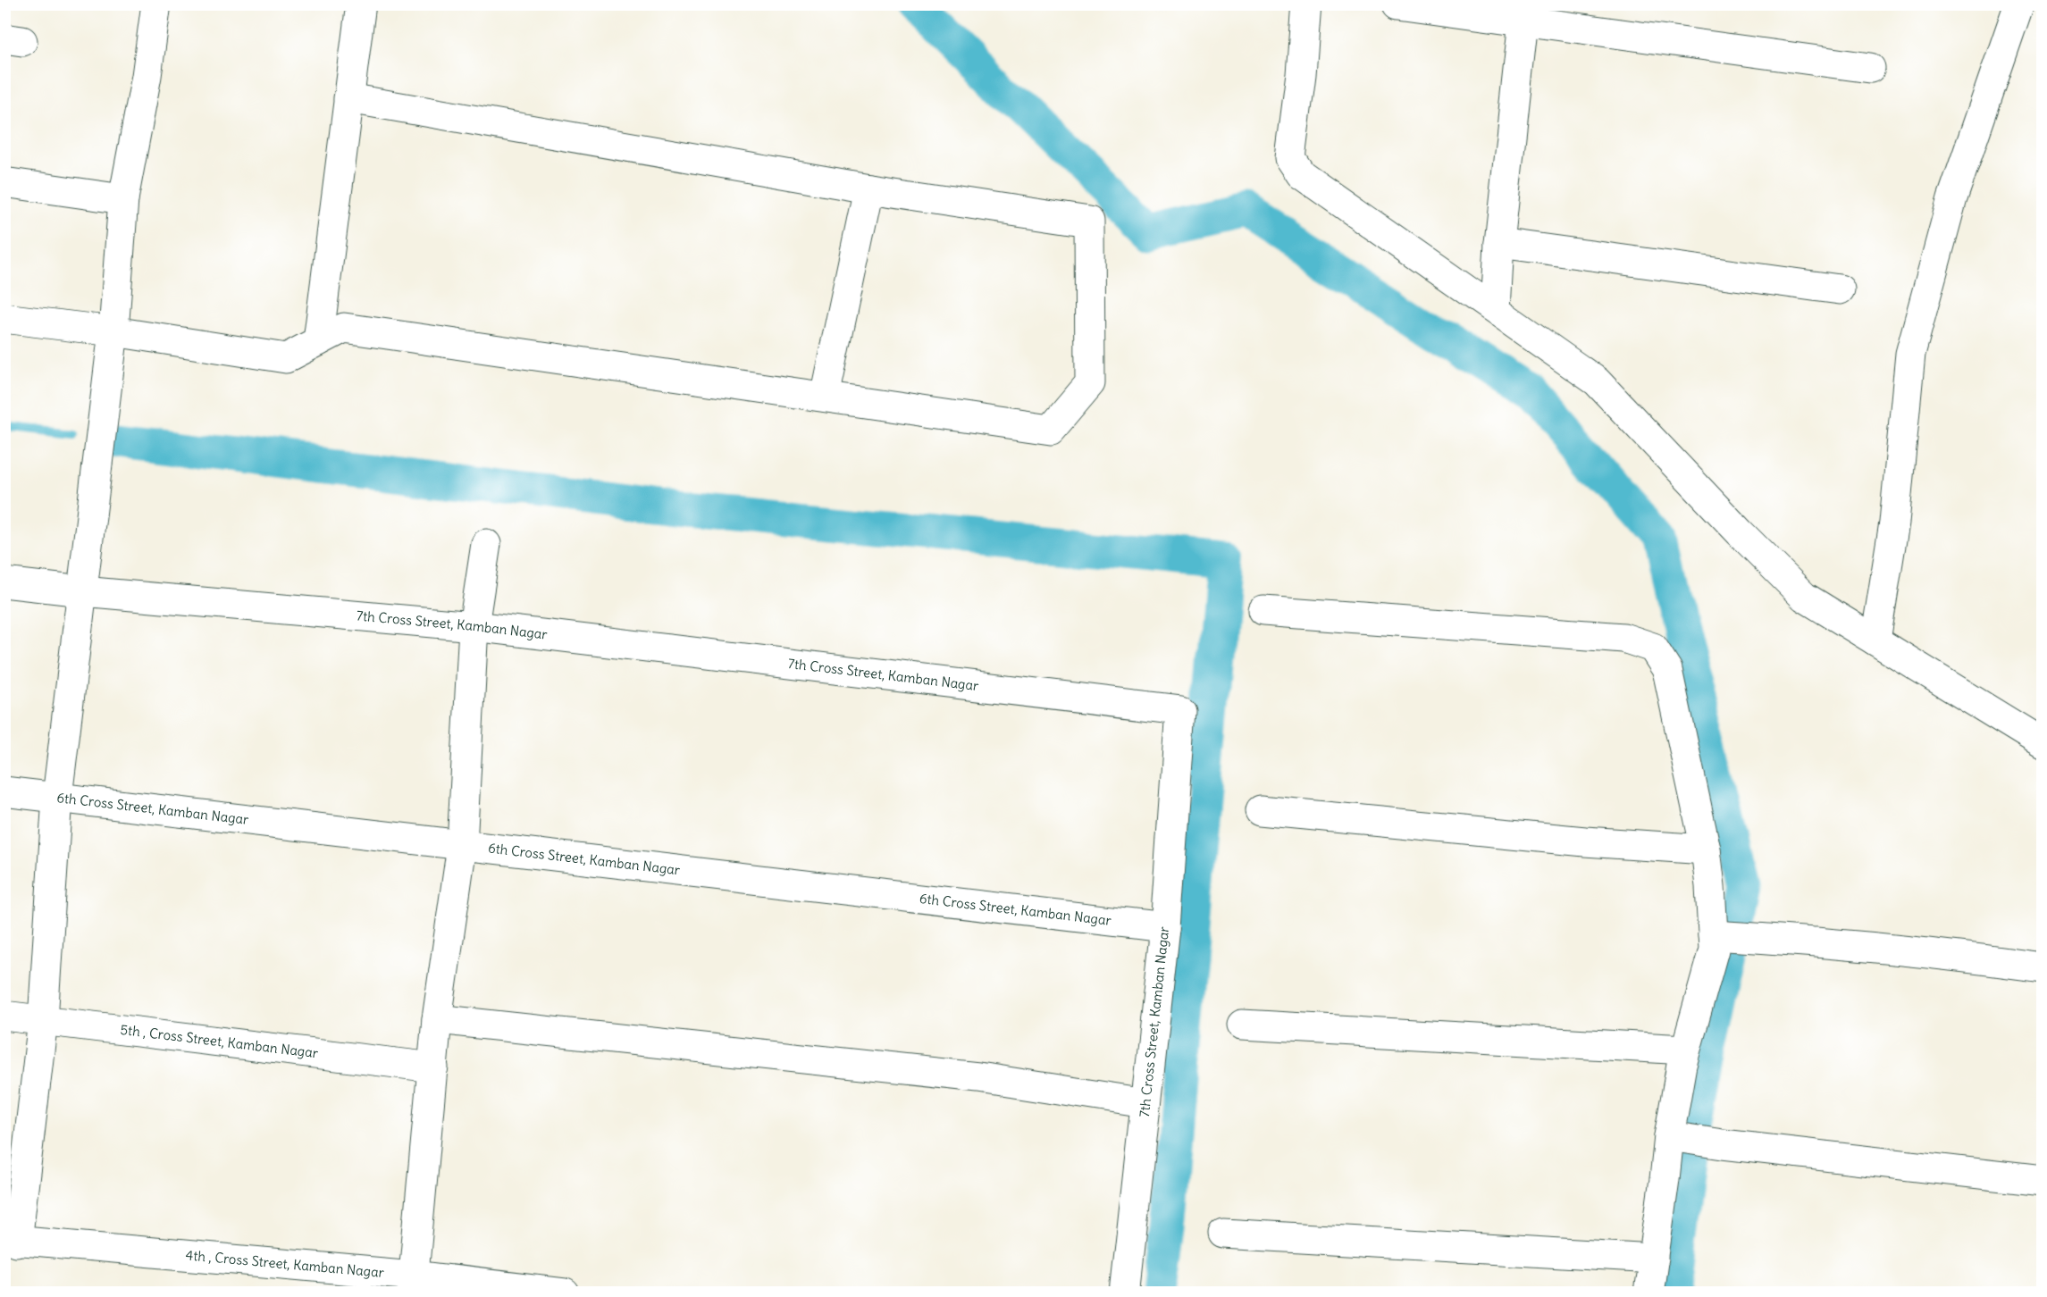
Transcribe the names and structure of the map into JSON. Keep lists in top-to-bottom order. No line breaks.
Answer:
{"streets":{"street":["7th Cross Street, Kamban Nagar","6th Cross Street, Kamban Nagar","5th , Cross Street, Kamban Nagar","4th , Cross Street, Kamban Nagar"]},"crossings":[["7th Cross Street, Kamban Nagar","6th Cross Street, Kamban Nagar"]]}
